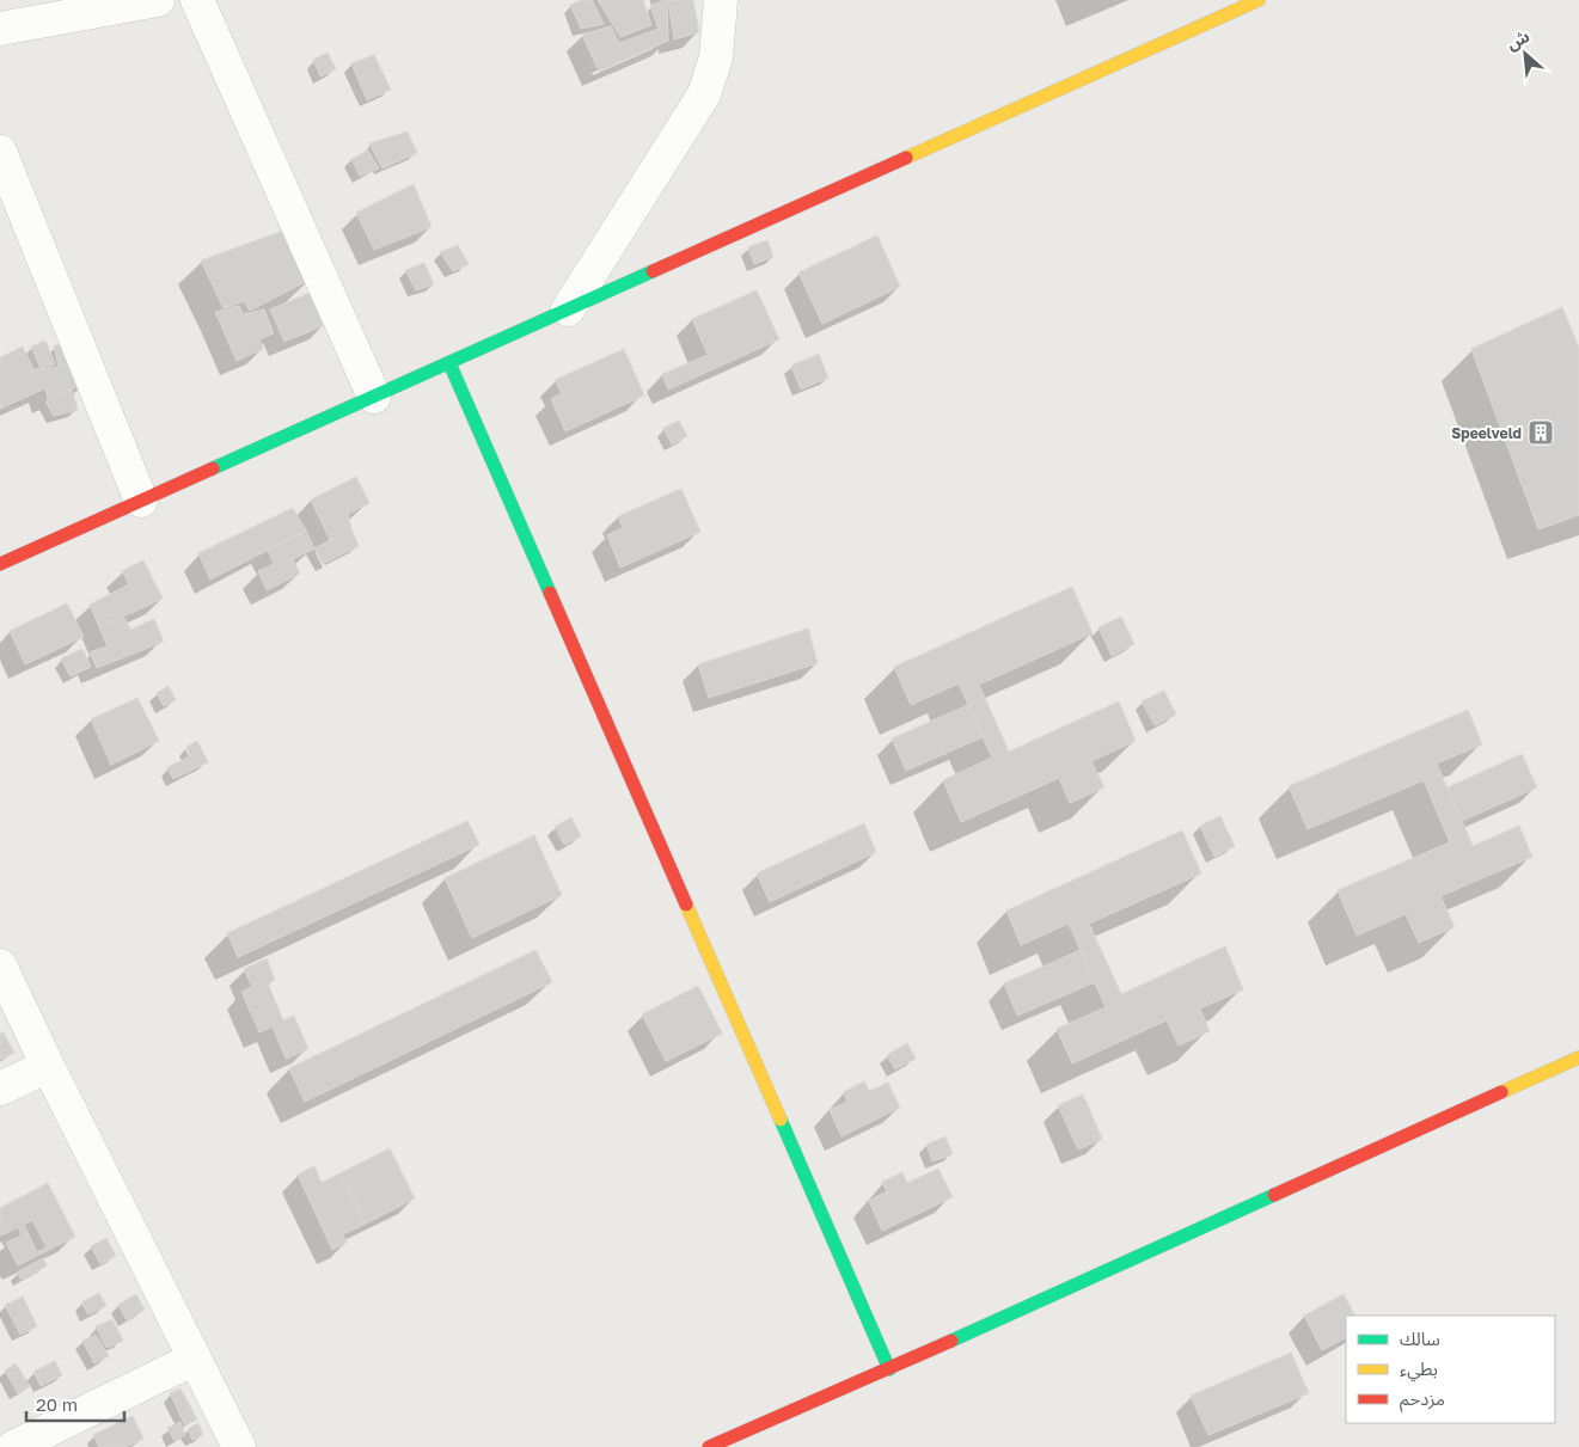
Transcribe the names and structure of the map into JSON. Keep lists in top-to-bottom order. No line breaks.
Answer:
{"places":{"building":["Speelveld"]},"legend":["سالك","بطيء","مزدحم"],"scale_bar":"20 m","north":"top left"}
